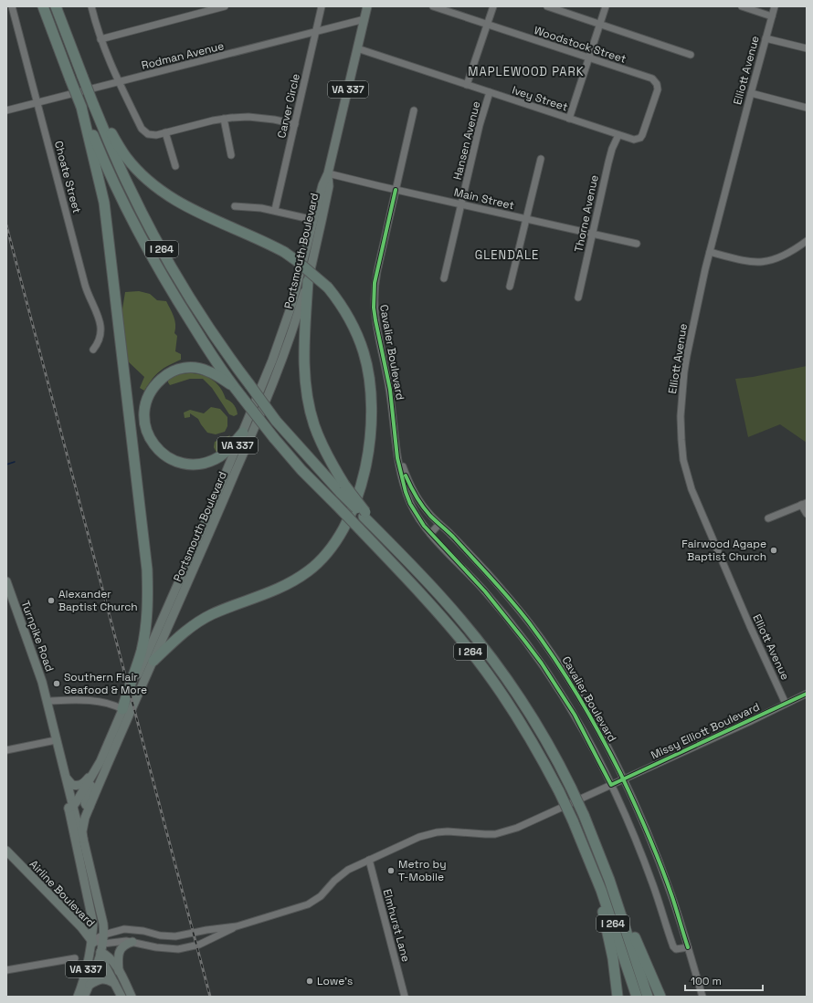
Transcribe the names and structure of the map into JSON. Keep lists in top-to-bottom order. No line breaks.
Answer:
{"streets":{"highway":["I 264"],"main road":["VA 337","Portsmouth Boulevard","Turnpike Road","Airline Boulevard"],"street":["Woodstock Street","Rodman Avenue","Elliott Avenue","Ivey Street","Carver Circle","Hansen Avenue","Choate Street","Main Street","Thorne Avenue","Cavalier Boulevard","Missy Elliott Boulevard","Elmhurst Lane"]},"crossings":[["Woodstock Street","Ivey Street"],["Woodstock Street","Hansen Avenue"],["Rodman Avenue","Carver Circle"],["Rodman Avenue","Choate Street"],["Rodman Avenue","Portsmouth Boulevard"],["Elliott Avenue","Missy Elliott Boulevard"],["VA 337","Missy Elliott Boulevard"],["VA 337","Airline Boulevard"],["Ivey Street","Hansen Avenue"],["Ivey Street","Thorne Avenue"],["Ivey Street","Portsmouth Boulevard"],["Hansen Avenue","Main Street"],["Main Street","Thorne Avenue"],["Main Street","Portsmouth Boulevard"],["Main Street","Cavalier Boulevard"],["Portsmouth Boulevard","Turnpike Road"],["Portsmouth Boulevard","Missy Elliott Boulevard"],["Portsmouth Boulevard","Airline Boulevard"],["Cavalier Boulevard","Missy Elliott Boulevard"],["Missy Elliott Boulevard","Airline Boulevard"],["Missy Elliott Boulevard","Elmhurst Lane"]],"districts":["MAPLEWOOD PARK","GLENDALE"],"places":["Fairwood Agape Baptist Church","Alexander Baptist Church","Southern Flair Seafood & More","Metro by T-Mobile","Lowe's"],"scale_bar":"100 m"}
